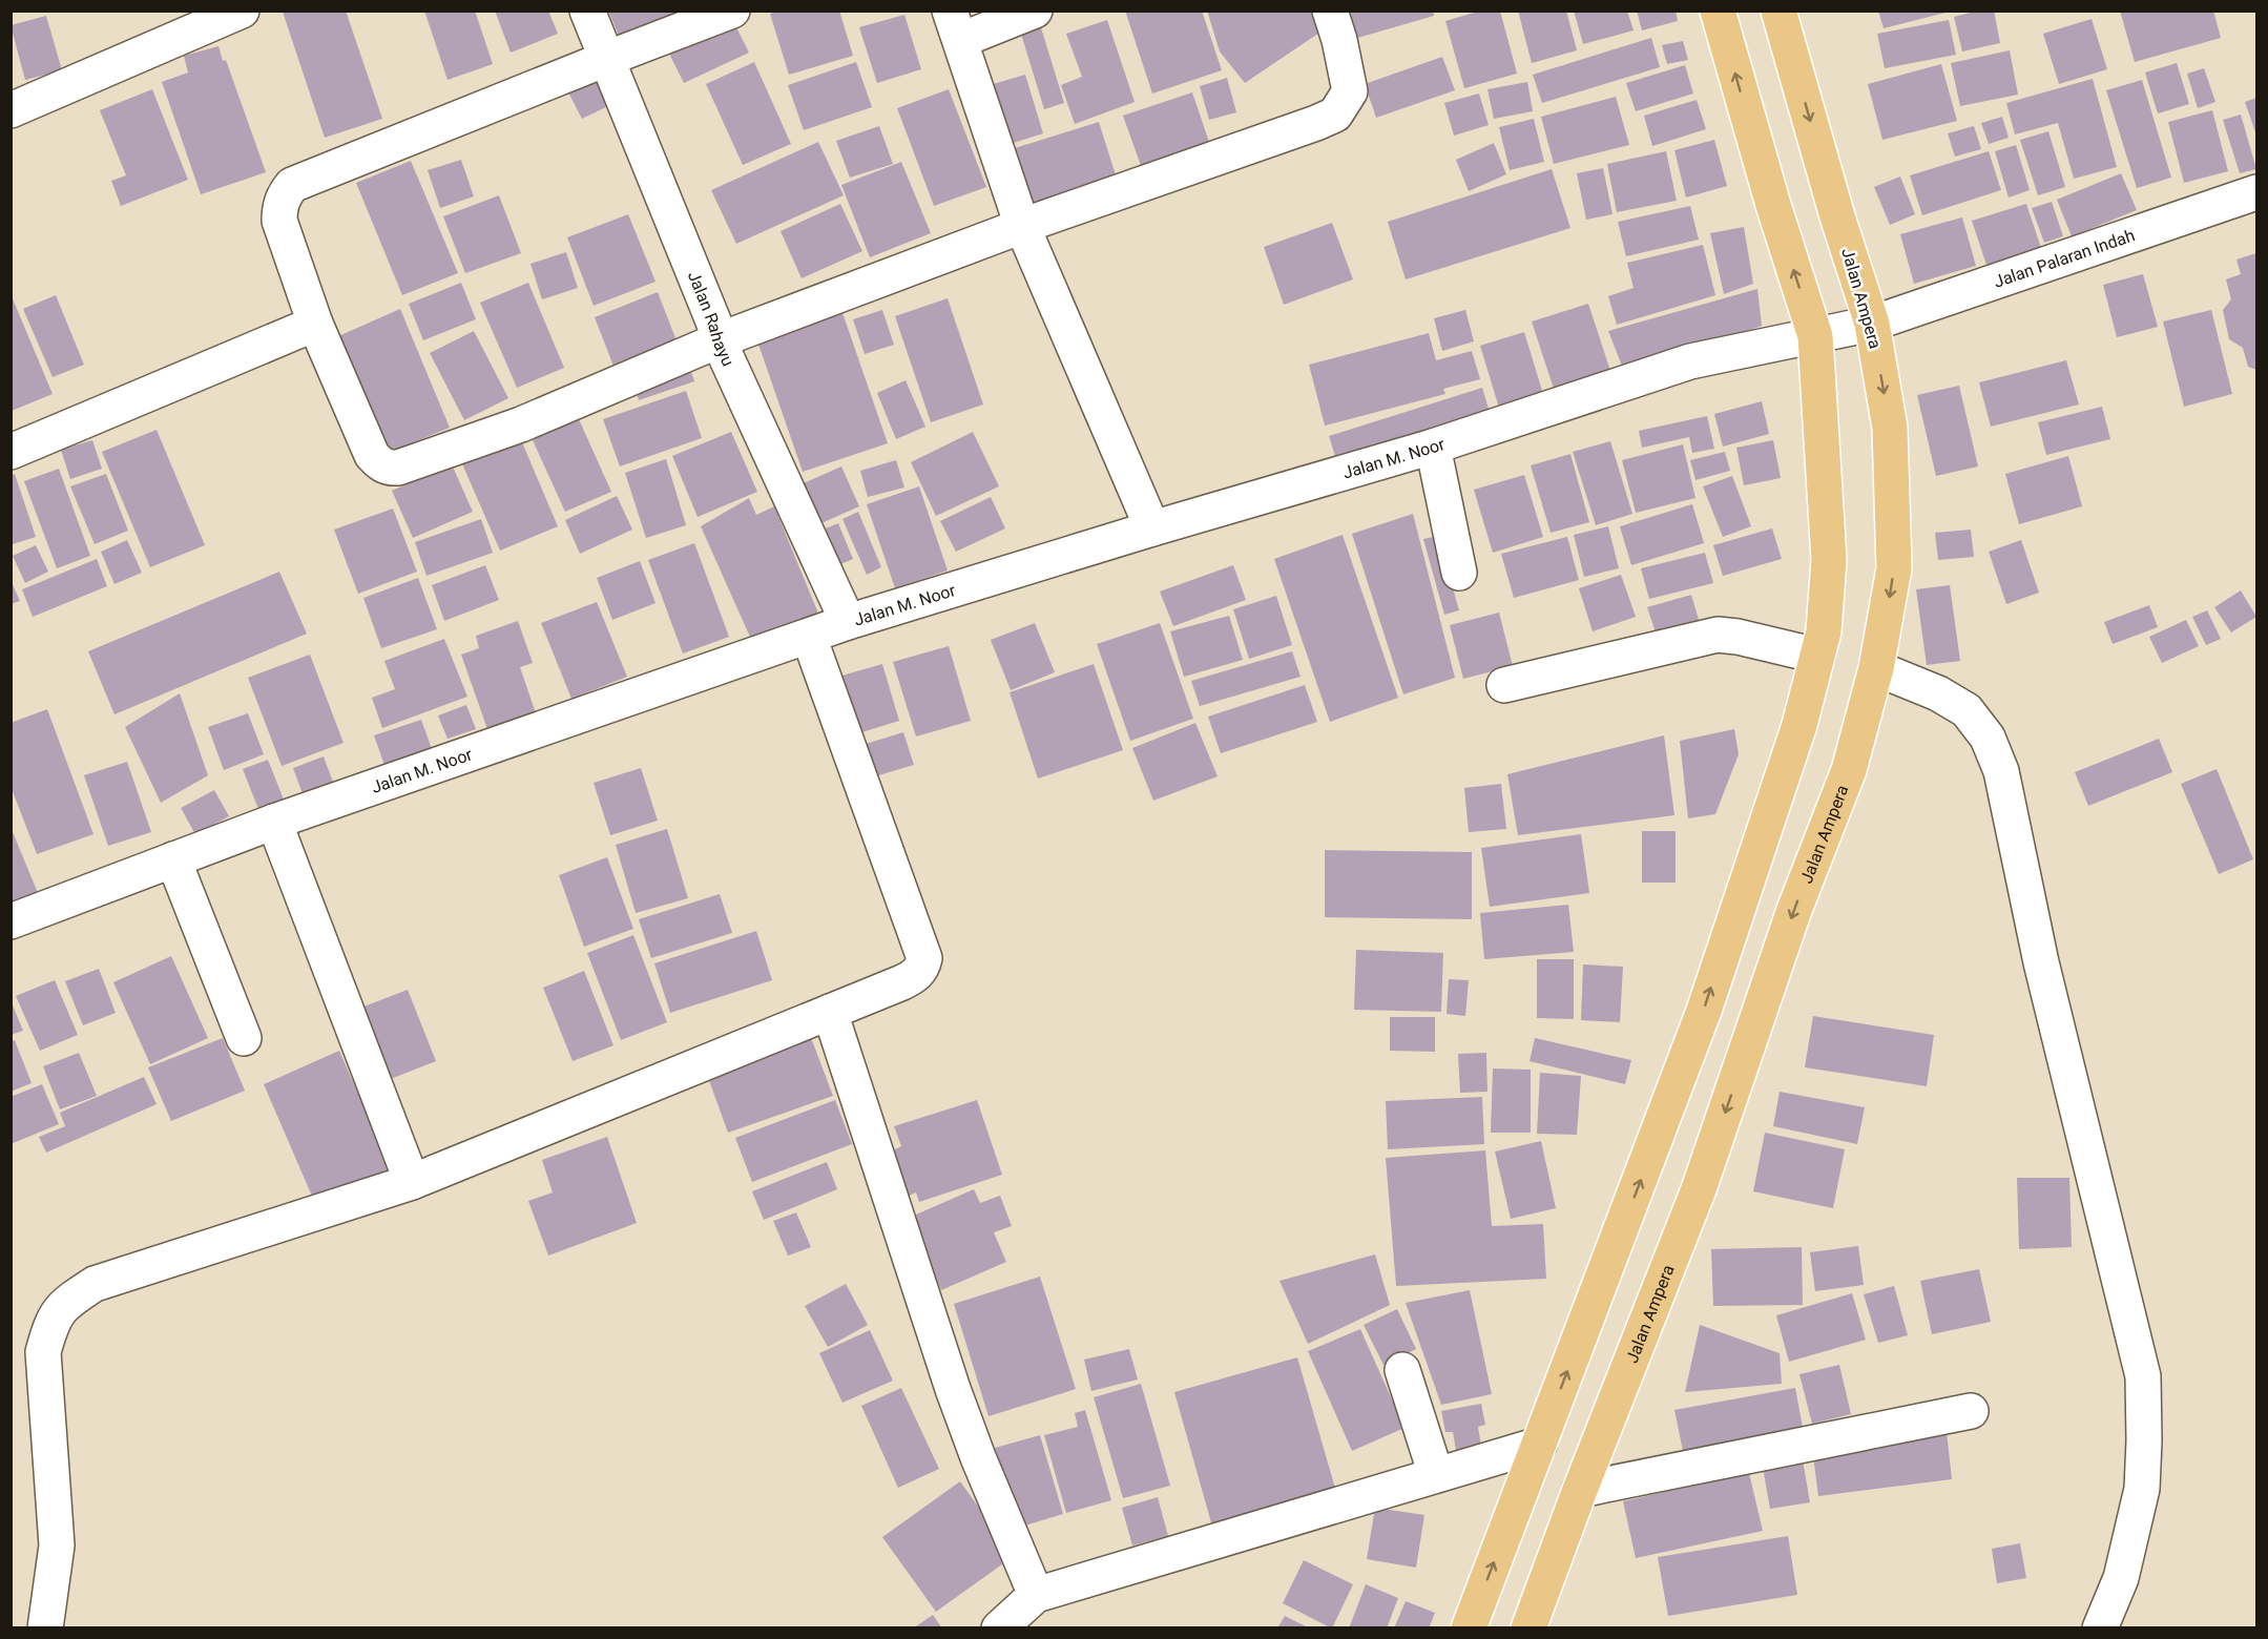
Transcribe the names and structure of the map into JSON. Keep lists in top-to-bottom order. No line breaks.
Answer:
{"streets":{"main road":["Jalan Ampera"],"street":["Jalan Palaran Indah","Jalan Rahayu","Jalan M. Noor"]},"crossings":[["Jalan Palaran Indah","Jalan Ampera"],["Jalan Palaran Indah","Jalan M. Noor"],["Jalan Rahayu","Jalan M. Noor"]]}
